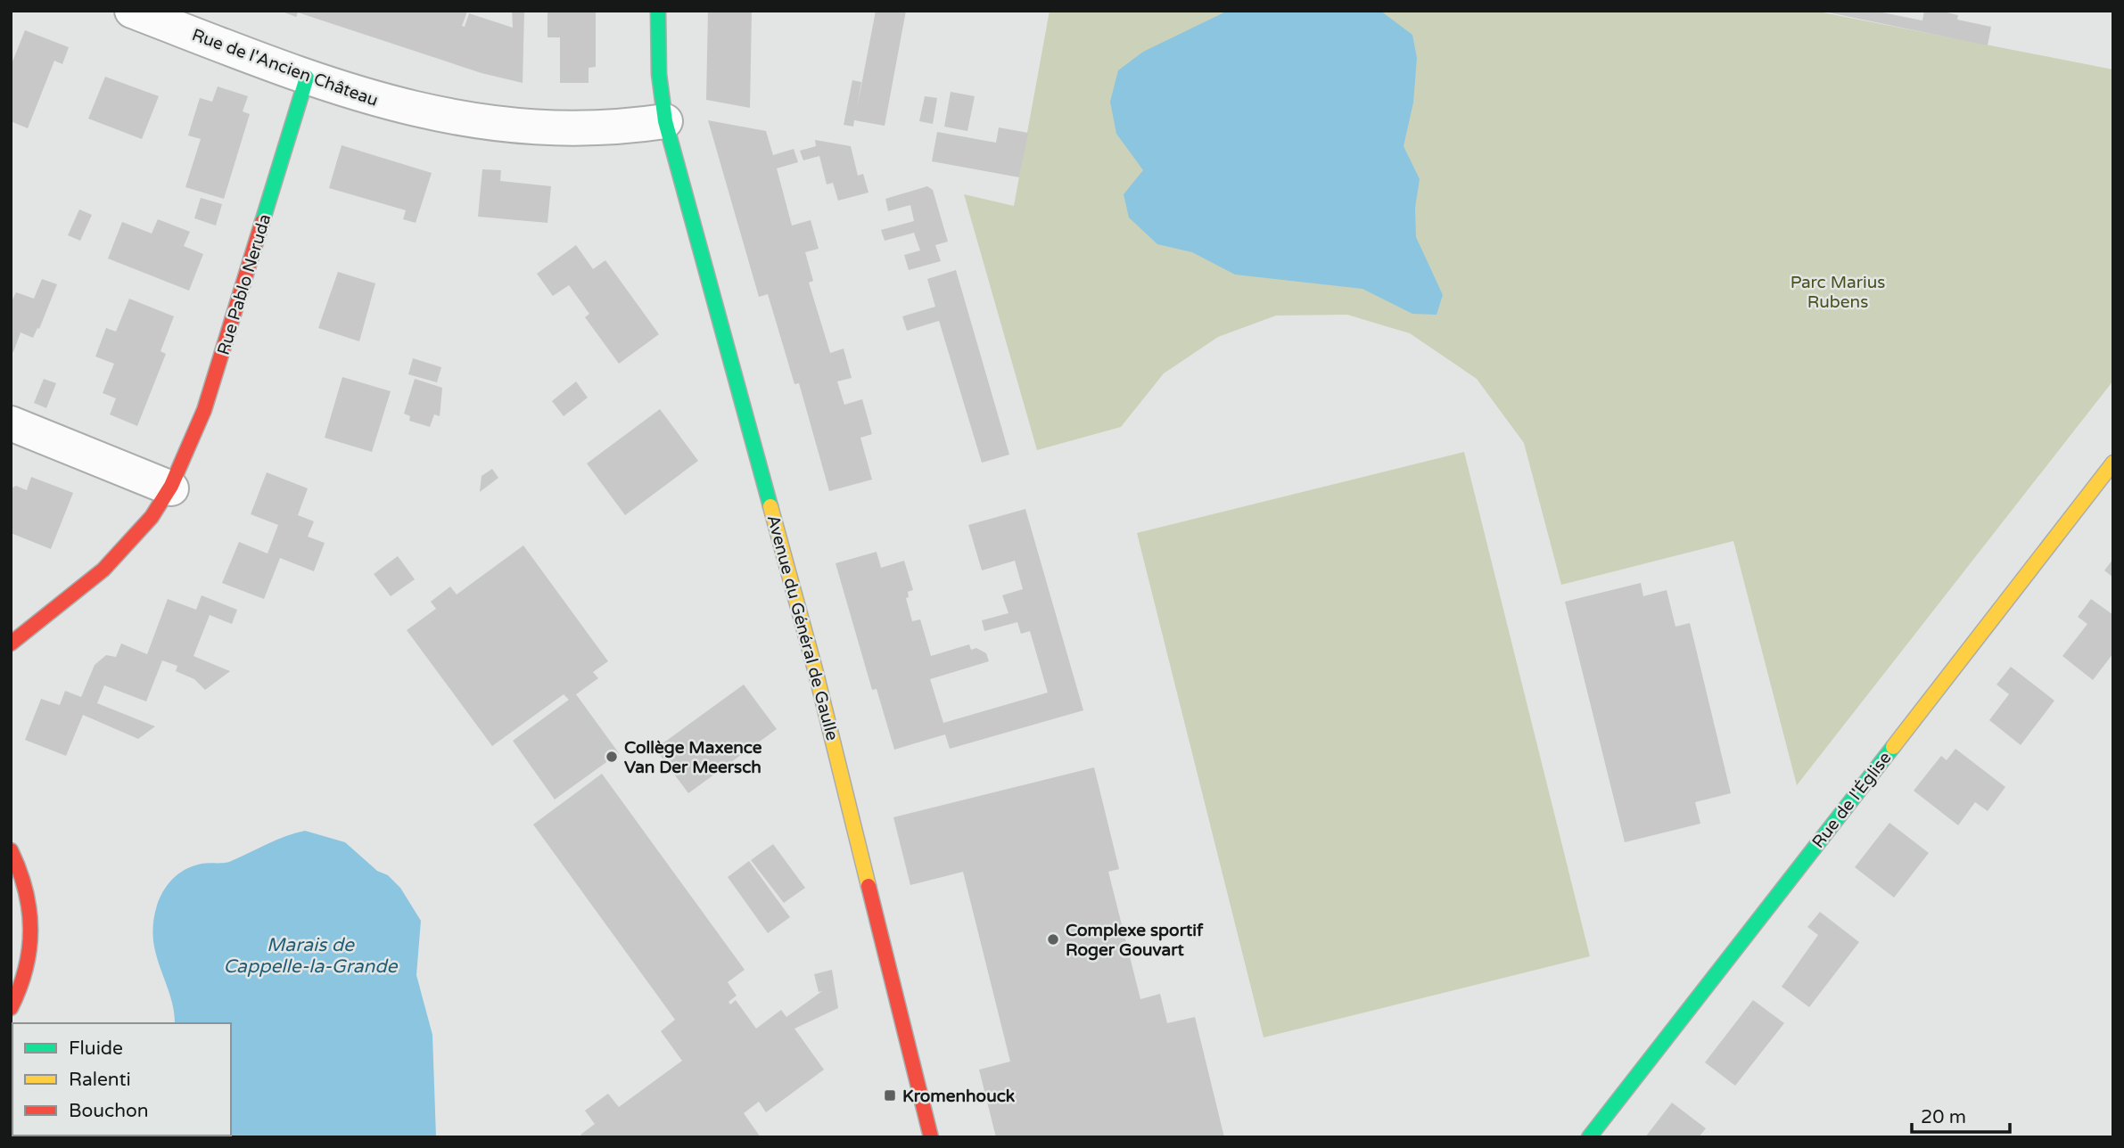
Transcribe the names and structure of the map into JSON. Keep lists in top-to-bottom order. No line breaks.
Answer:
{"streets":{"street":["Rue de l'Ancien Château","Rue Pablo Neruda","Avenue du Général de Gaulle","Rue de l'Église"]},"crossings":[["Rue de l'Ancien Château","Rue Pablo Neruda"],["Rue de l'Ancien Château","Avenue du Général de Gaulle"]],"water":["Marais de Cappelle-la-Grande"],"parks":["Parc Marius Rubens"],"places":{"other":["Collège Maxence Van Der Meersch","Complexe sportif Roger Gouvart"],"transit":["Kromenhouck"]},"legend":["Fluide","Ralenti","Bouchon"],"scale_bar":"20 m"}
